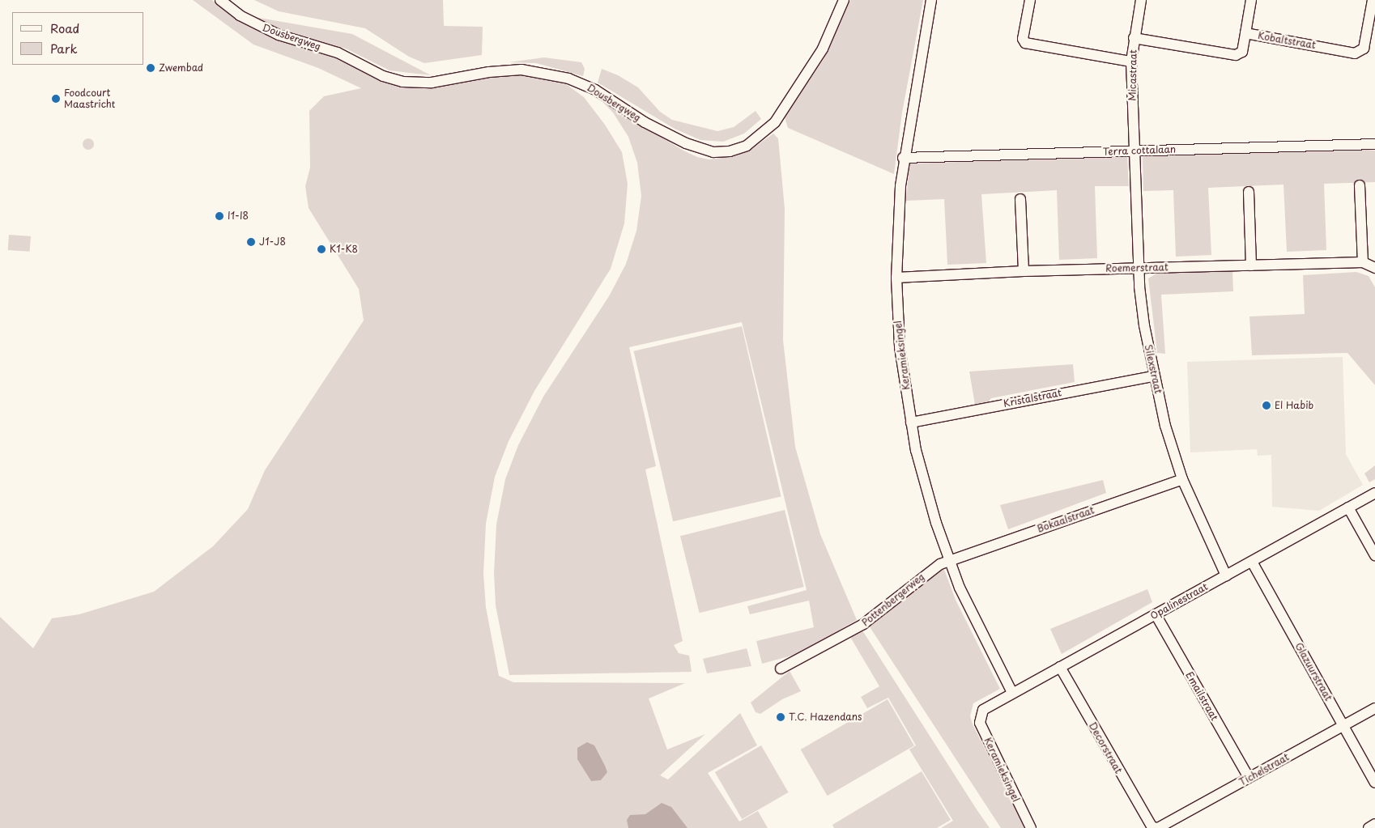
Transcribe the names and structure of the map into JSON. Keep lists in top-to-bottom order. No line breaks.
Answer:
{"streets":{"street":["Dousbergweg","Kobaltstraat","Micastraat","Terra cottalaan","Roemerstraat","Keramieksingel","Silexstraat","Kristalstraat","Bokaalstraat","Pottenbergerweg","Opalinestraat","Glazuurstraat","Emailstraat","Decorstraat","Tichelstraat"]},"crossings":[["Kobaltstraat","Micastraat"],["Micastraat","Terra cottalaan"],["Micastraat","Silexstraat"],["Terra cottalaan","Keramieksingel"],["Terra cottalaan","Silexstraat"],["Roemerstraat","Keramieksingel"],["Roemerstraat","Silexstraat"],["Keramieksingel","Kristalstraat"],["Keramieksingel","Bokaalstraat"],["Keramieksingel","Pottenbergerweg"],["Keramieksingel","Opalinestraat"],["Silexstraat","Kristalstraat"],["Silexstraat","Bokaalstraat"],["Silexstraat","Opalinestraat"],["Bokaalstraat","Pottenbergerweg"],["Opalinestraat","Glazuurstraat"],["Opalinestraat","Emailstraat"],["Opalinestraat","Decorstraat"],["Glazuurstraat","Tichelstraat"],["Emailstraat","Tichelstraat"],["Decorstraat","Tichelstraat"]],"places":["Zwembad","Foodcourt Maastricht","I1-I8","J1-J8","K1-K8","El Habib","T.C. Hazendans"],"legend":["Road","Park"]}
